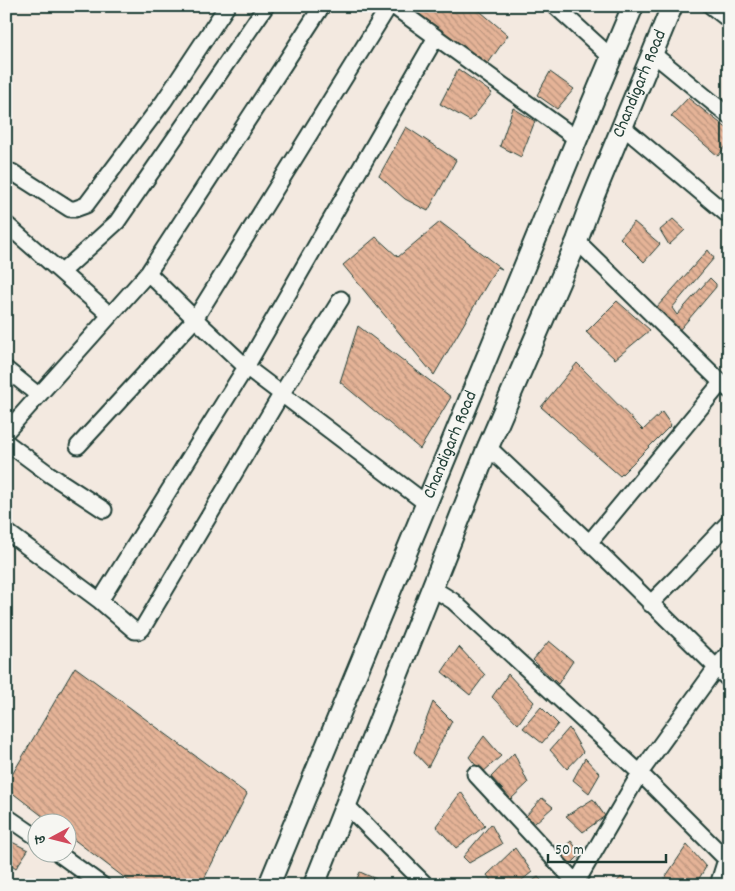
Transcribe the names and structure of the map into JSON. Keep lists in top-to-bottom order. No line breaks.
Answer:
{"streets":{"main road":["Chandigarh Road"]},"scale_bar":"50 m","north":"left"}
